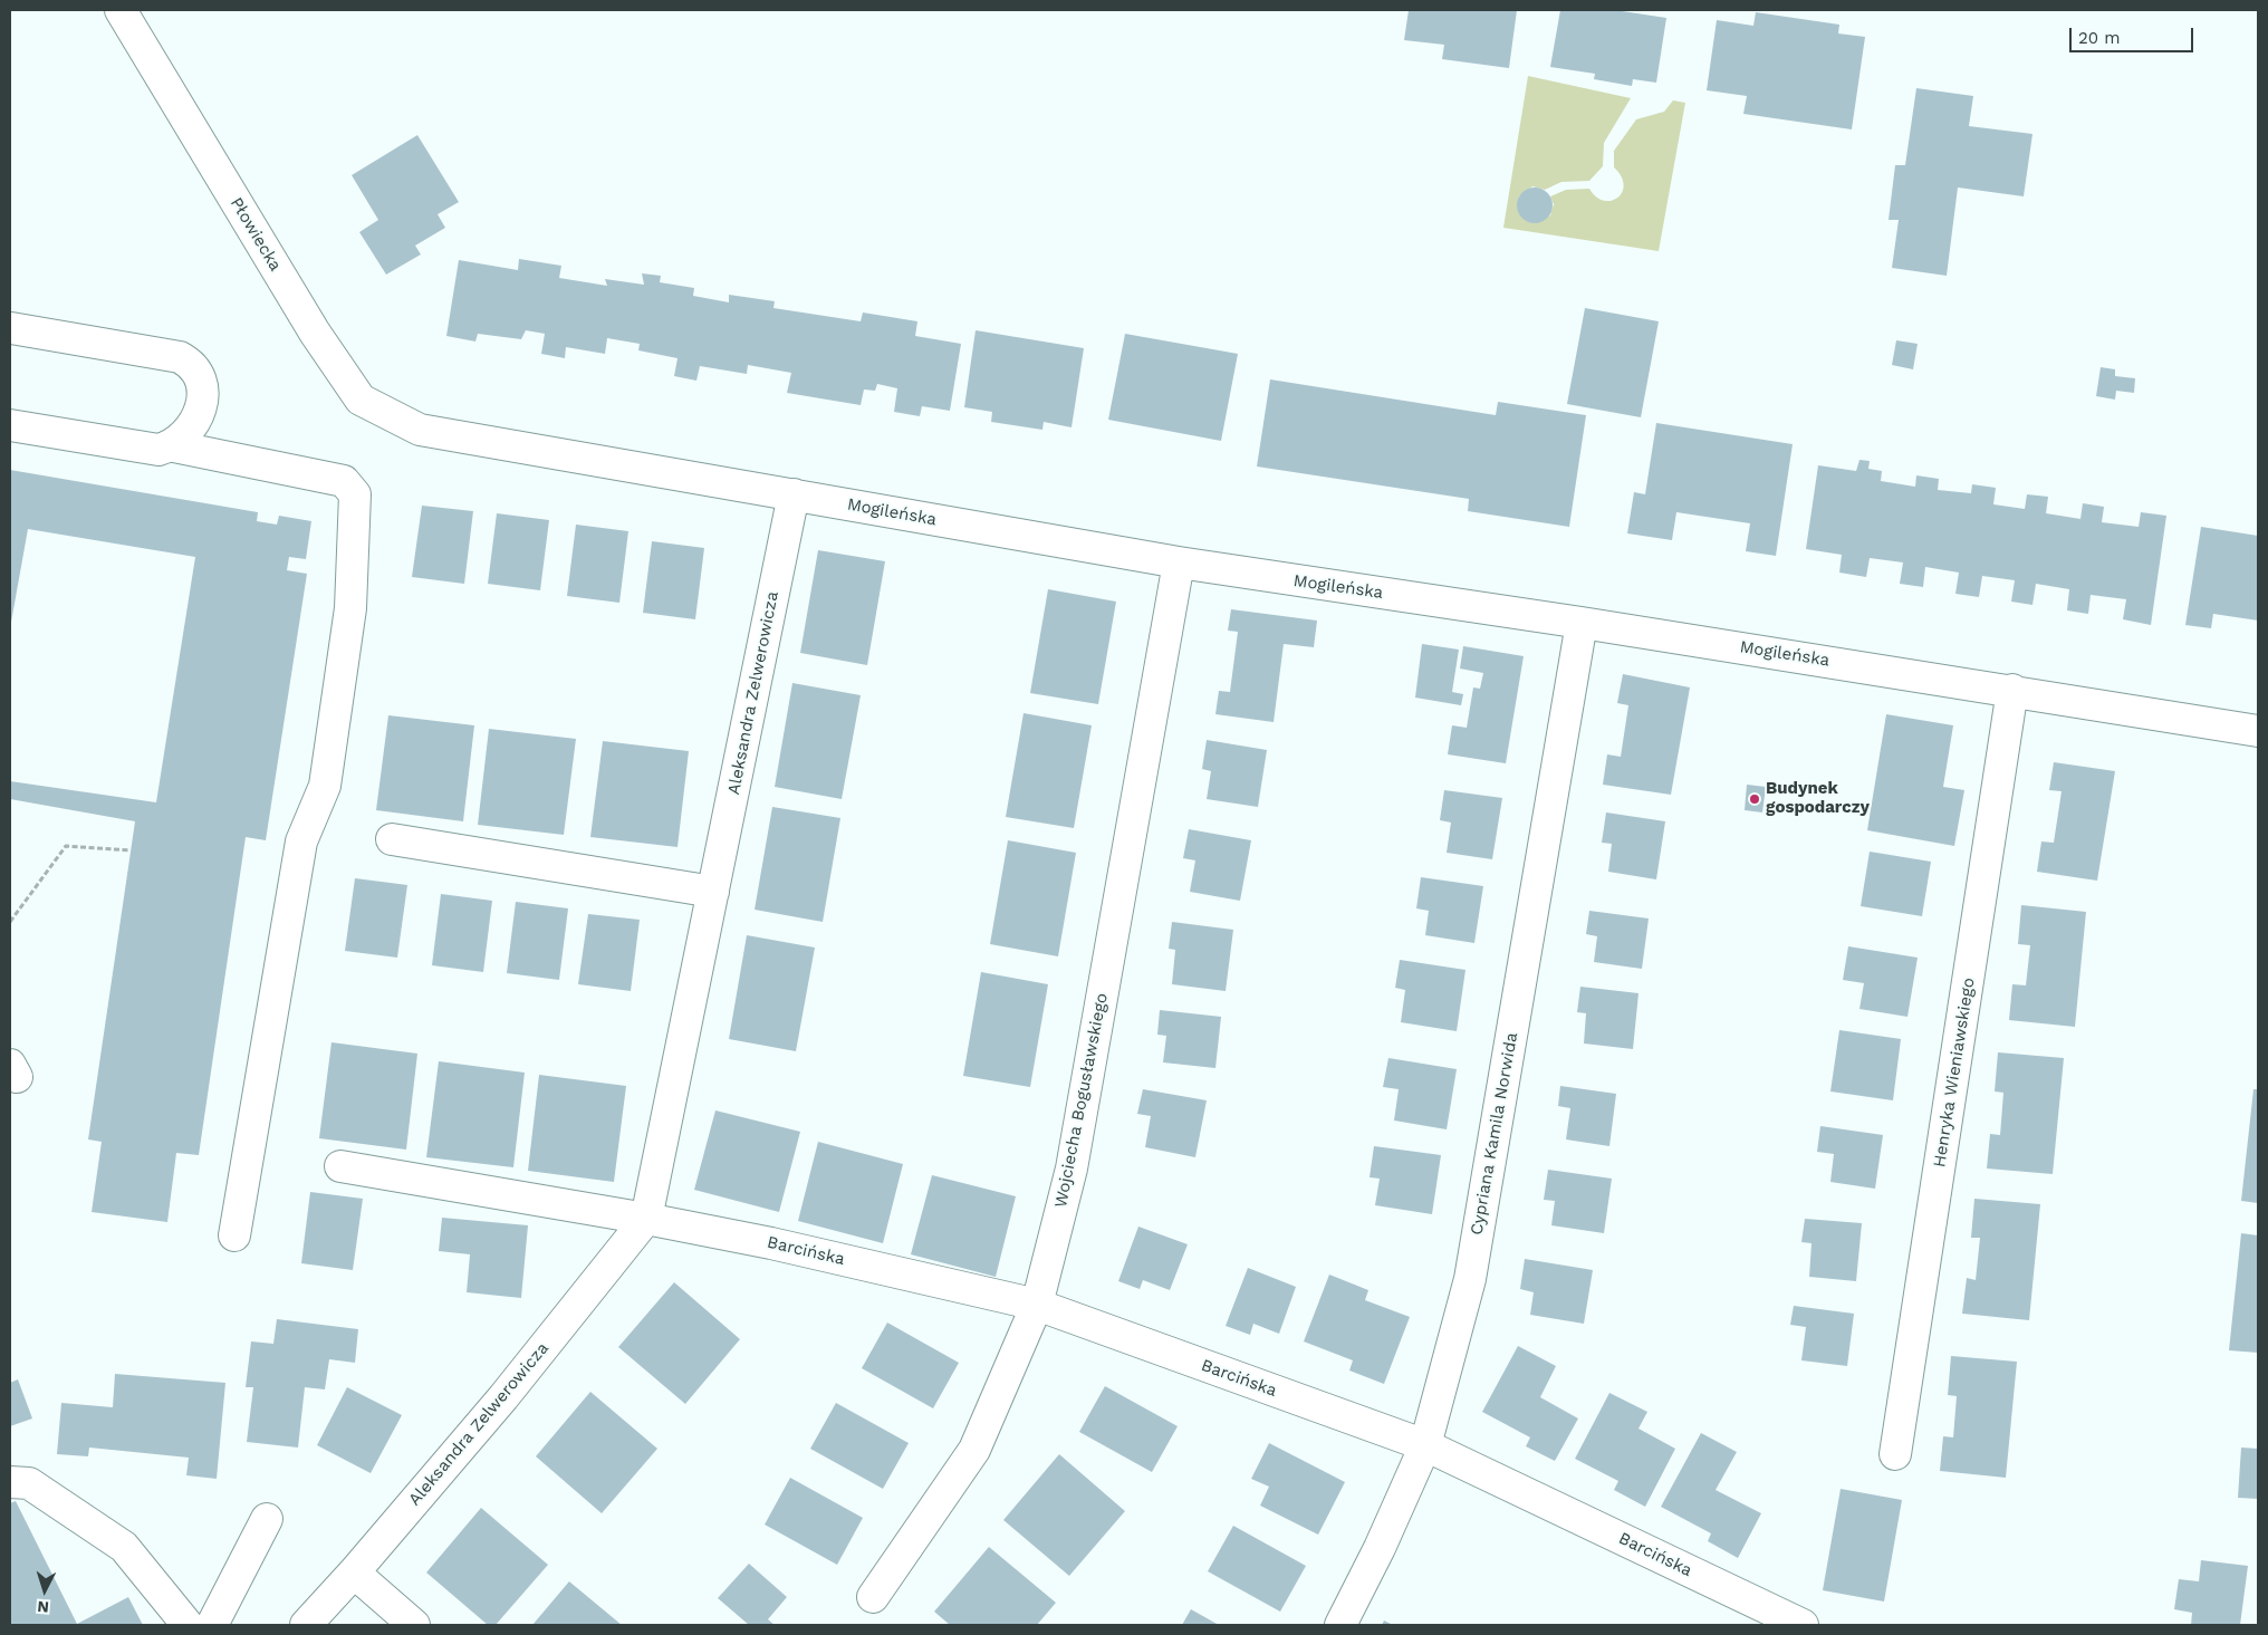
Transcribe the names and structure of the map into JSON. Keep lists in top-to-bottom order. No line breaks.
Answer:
{"streets":{"street":["Płowiecka","Mogileńska","Aleksandra Zelwerowicza","Henryka Wieniawskiego","Wojciecha Bogusławskiego","Cypriana Kamila Norwida","Barcińska"]},"crossings":[["Płowiecka","Mogileńska"],["Mogileńska","Aleksandra Zelwerowicza"],["Mogileńska","Henryka Wieniawskiego"],["Mogileńska","Wojciecha Bogusławskiego"],["Mogileńska","Cypriana Kamila Norwida"],["Aleksandra Zelwerowicza","Barcińska"],["Wojciecha Bogusławskiego","Barcińska"],["Cypriana Kamila Norwida","Barcińska"]],"places":["Budynek gospodarczy"],"scale_bar":"20 m","north":"bottom"}
